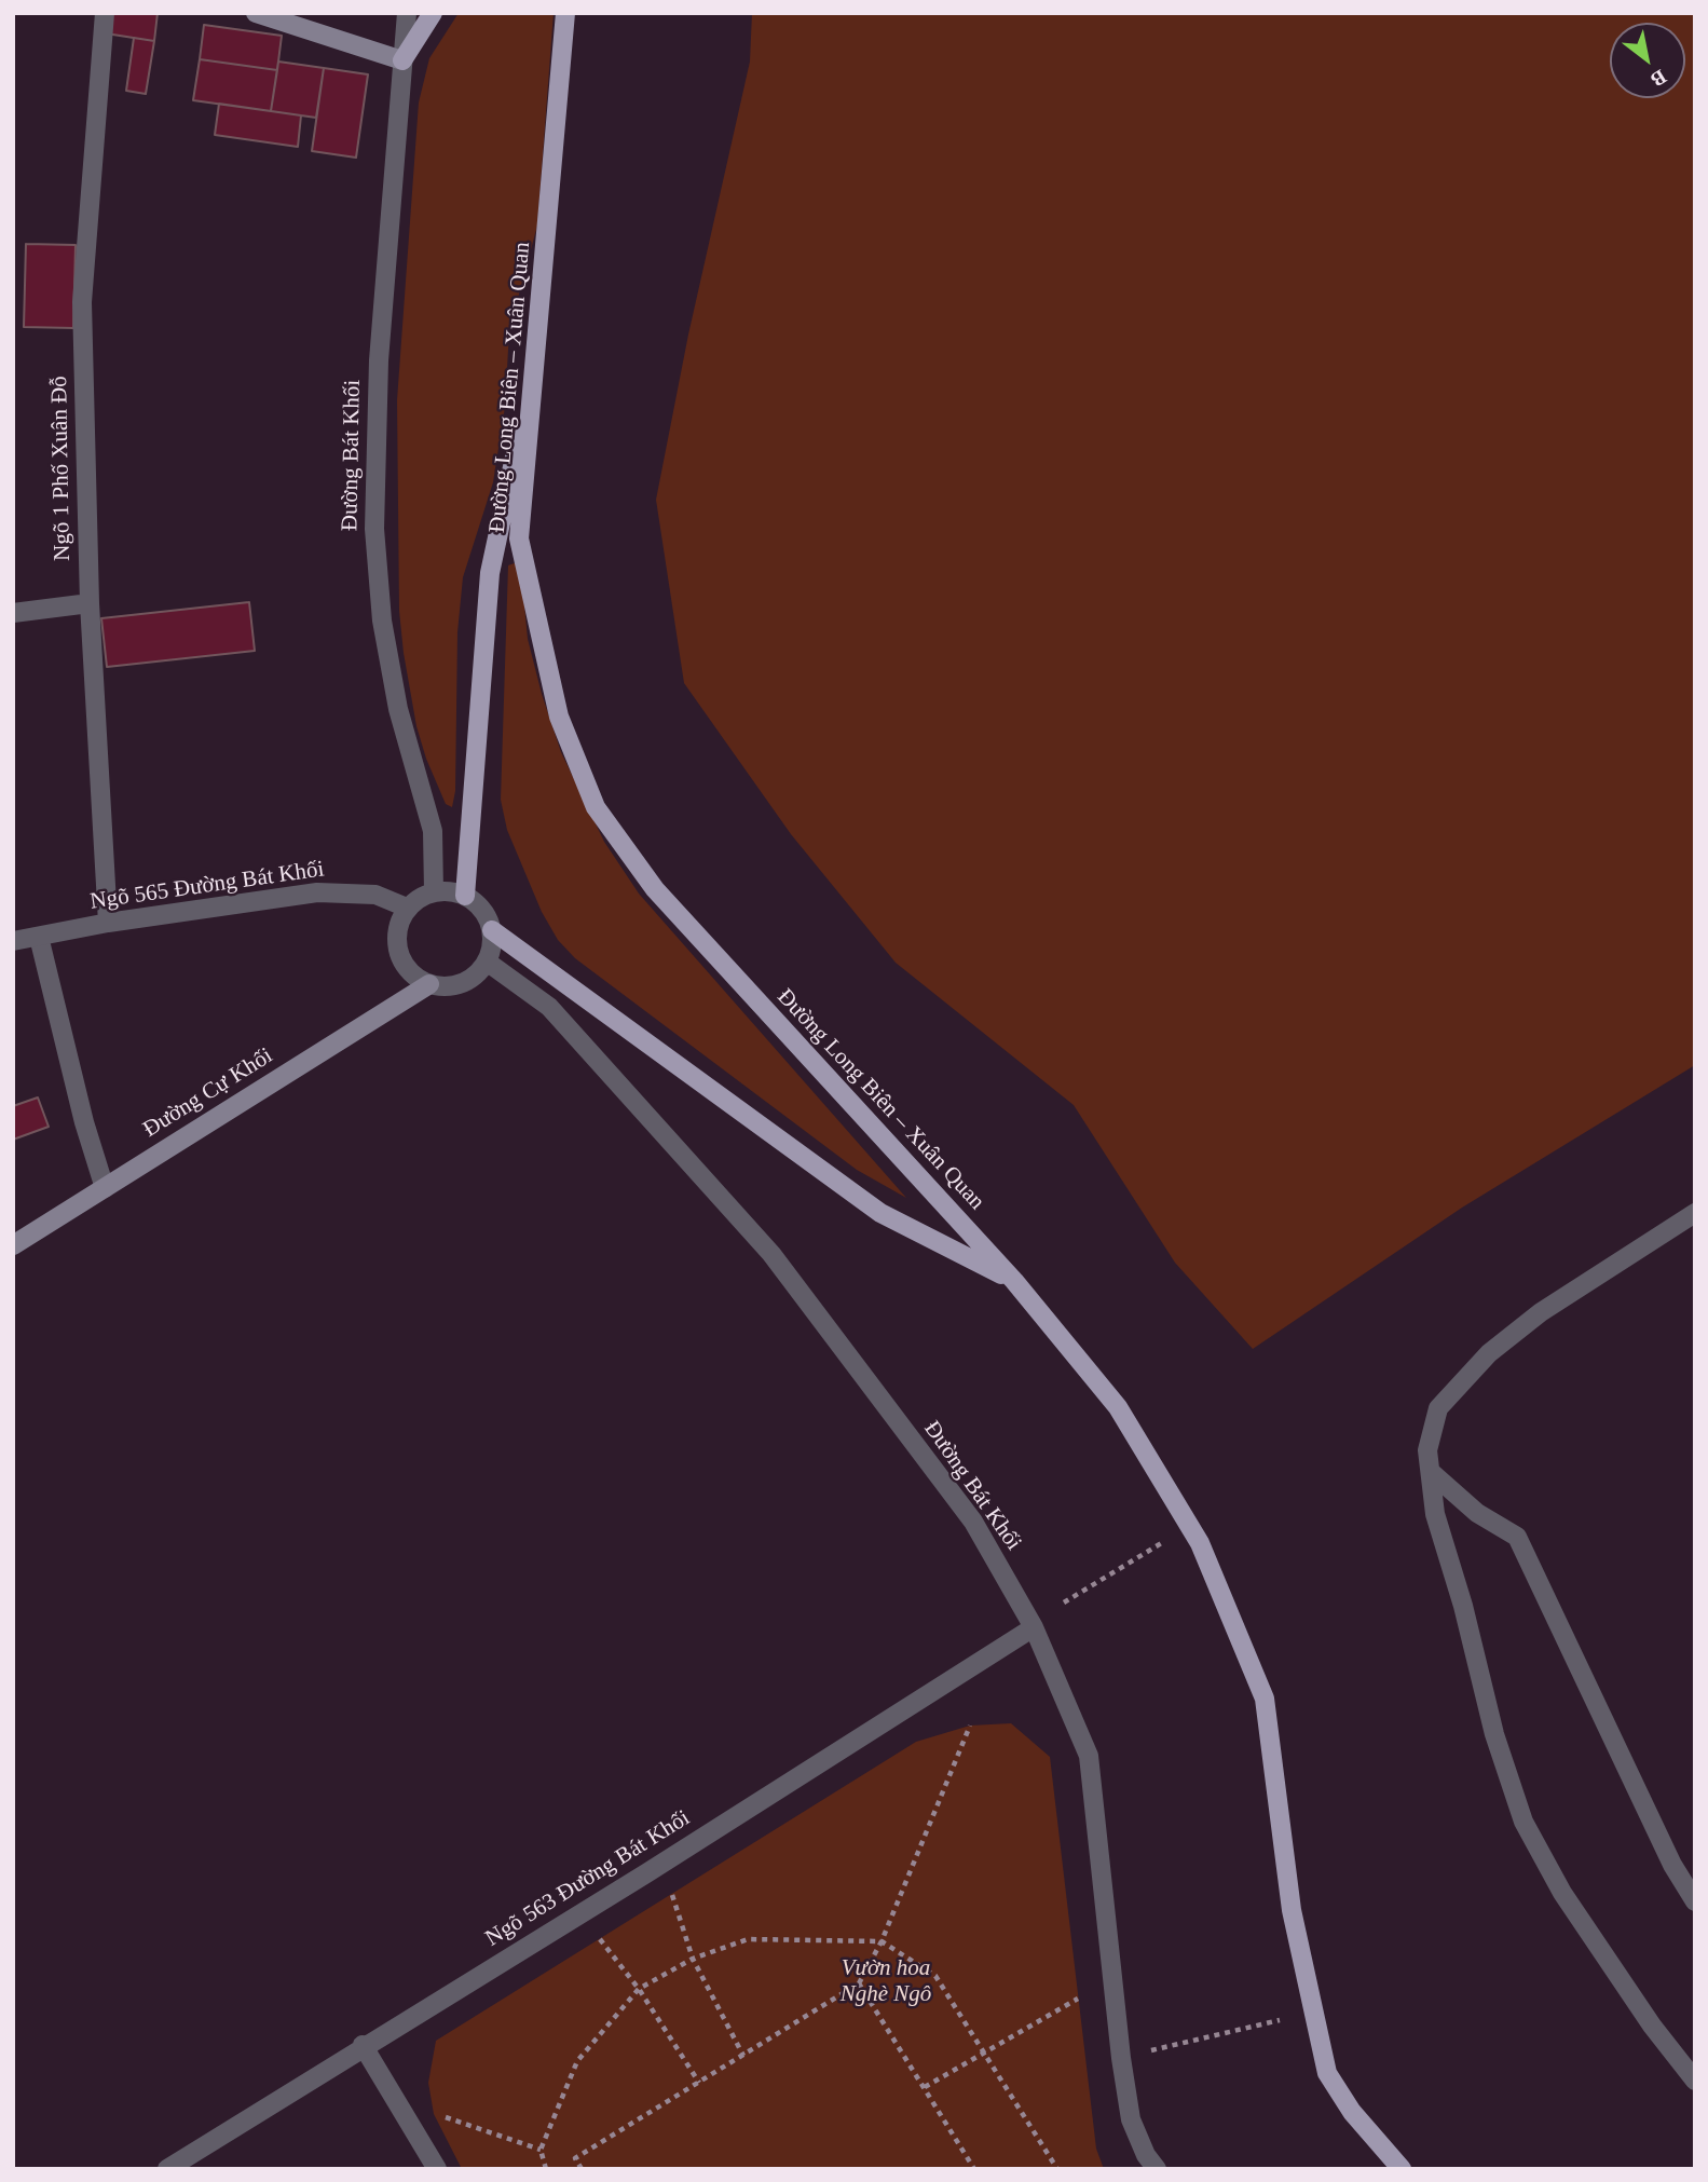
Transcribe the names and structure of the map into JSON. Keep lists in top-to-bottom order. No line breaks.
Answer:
{"streets":{"main road":["Đường Long Biên – Xuân Quan"],"street":["Đường Bát Khối","Ngõ 1 Phố Xuân Đỗ","Ngõ 565 Đường Bát Khối","Đường Cự Khối","Ngõ 563 Đường Bát Khối"]},"crossings":[["Đường Bát Khối","Ngõ 565 Đường Bát Khối"],["Đường Bát Khối","Đường Cự Khối"],["Đường Bát Khối","Ngõ 563 Đường Bát Khối"],["Ngõ 1 Phố Xuân Đỗ","Ngõ 565 Đường Bát Khối"],["Ngõ 565 Đường Bát Khối","Đường Cự Khối"]],"parks":["Vườn hoa Nghè Ngô"],"north":"bottom right"}
